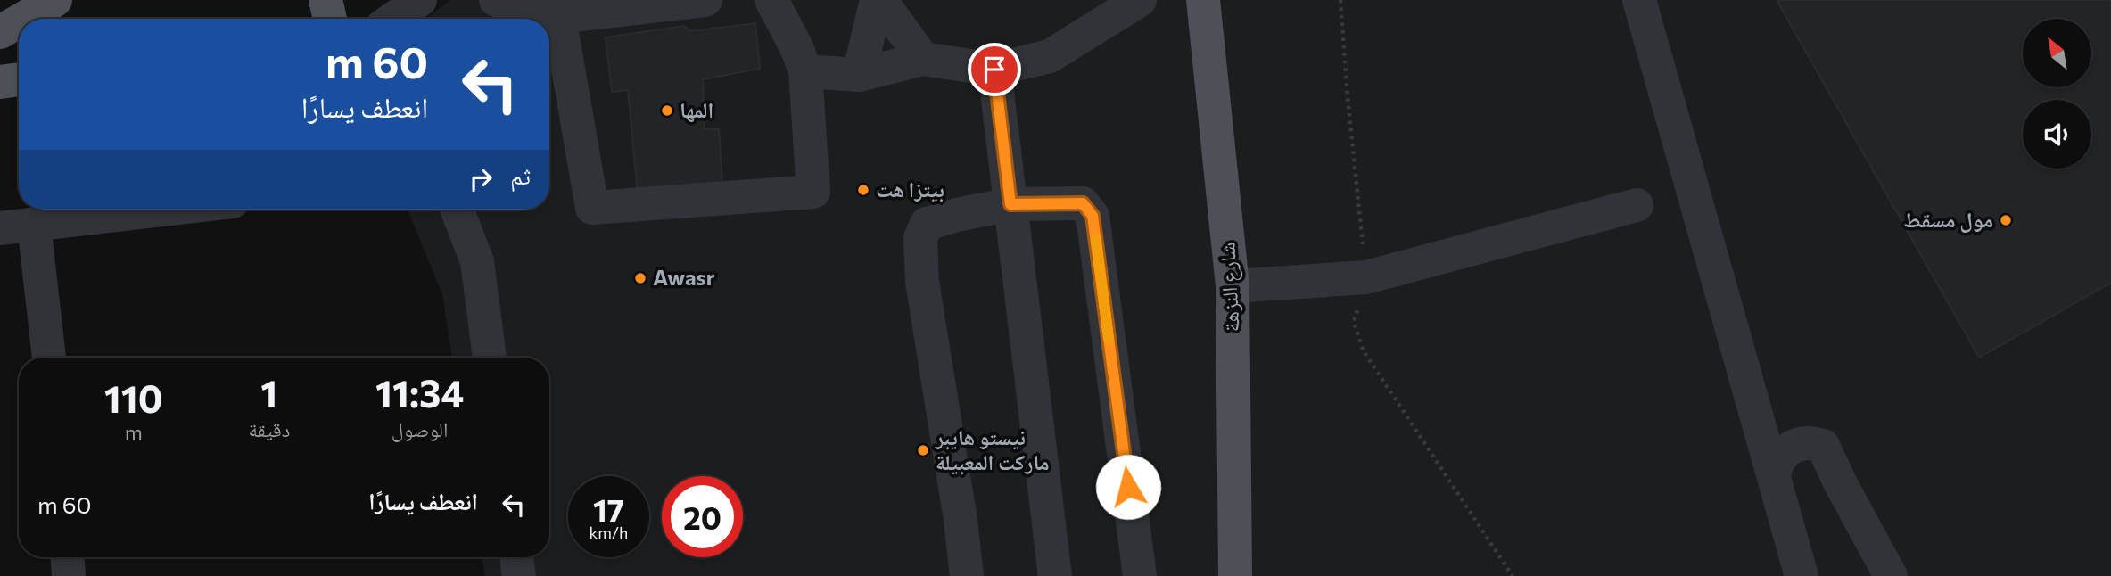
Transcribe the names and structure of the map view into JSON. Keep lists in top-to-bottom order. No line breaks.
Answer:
{"streets":{"main road":["شارع النزهة"]},"places":["المها","بيتزا هت","مول مسقط","Awasr","نيستو هايبر ماركت المعبيلة"],"north":"top left","page":{"turn":["60 m","انعطف يسارًا"],"then":"ثم","eta":["11:34","الوصول","1","دقيقة","110","m"],"list":[{"name":"انعطف يسارًا","value":"60 m"}],"speed":"17 km/h","limit":"20"}}
